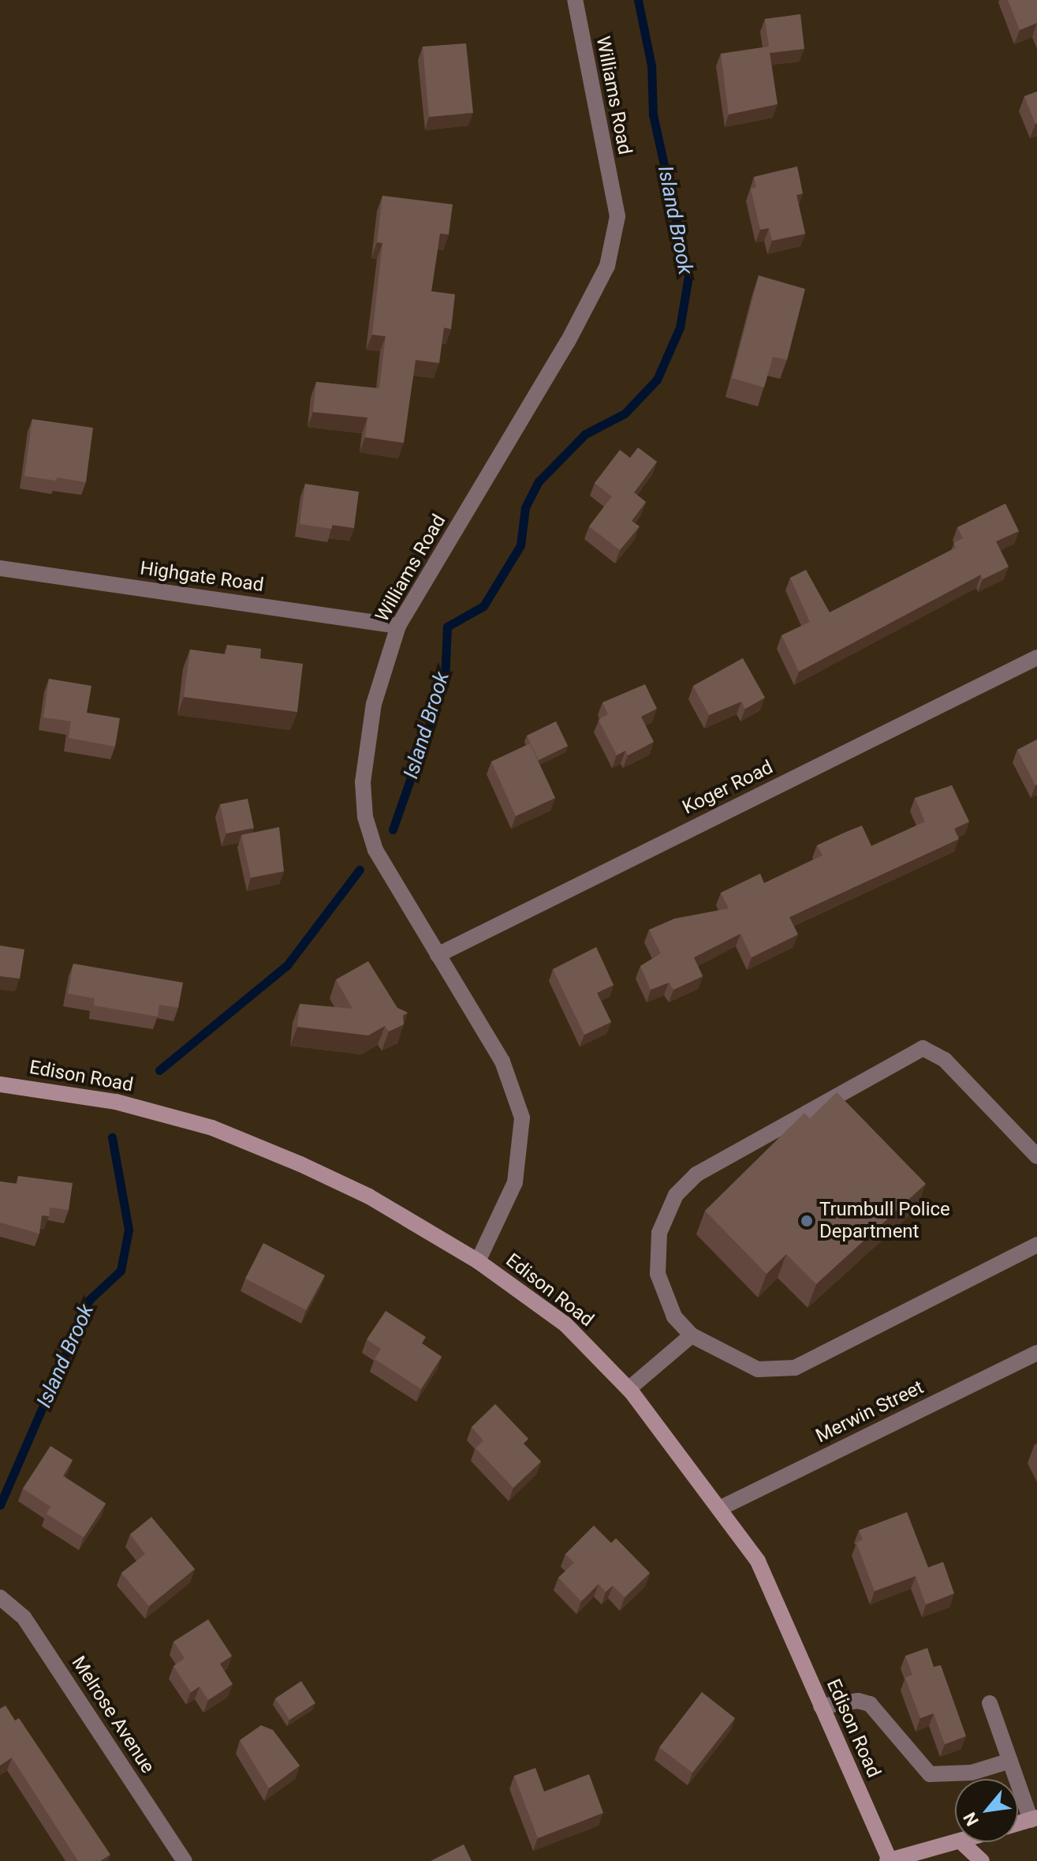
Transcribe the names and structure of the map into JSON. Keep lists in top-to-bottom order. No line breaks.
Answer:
{"streets":{"street":["Williams Road","Highgate Road","Koger Road","Edison Road","Merwin Street","Melrose Avenue"]},"crossings":[["Williams Road","Highgate Road"],["Williams Road","Koger Road"],["Williams Road","Edison Road"],["Edison Road","Merwin Street"]],"water":["Island Brook"],"places":["Trumbull Police Department"],"north":"bottom left"}
